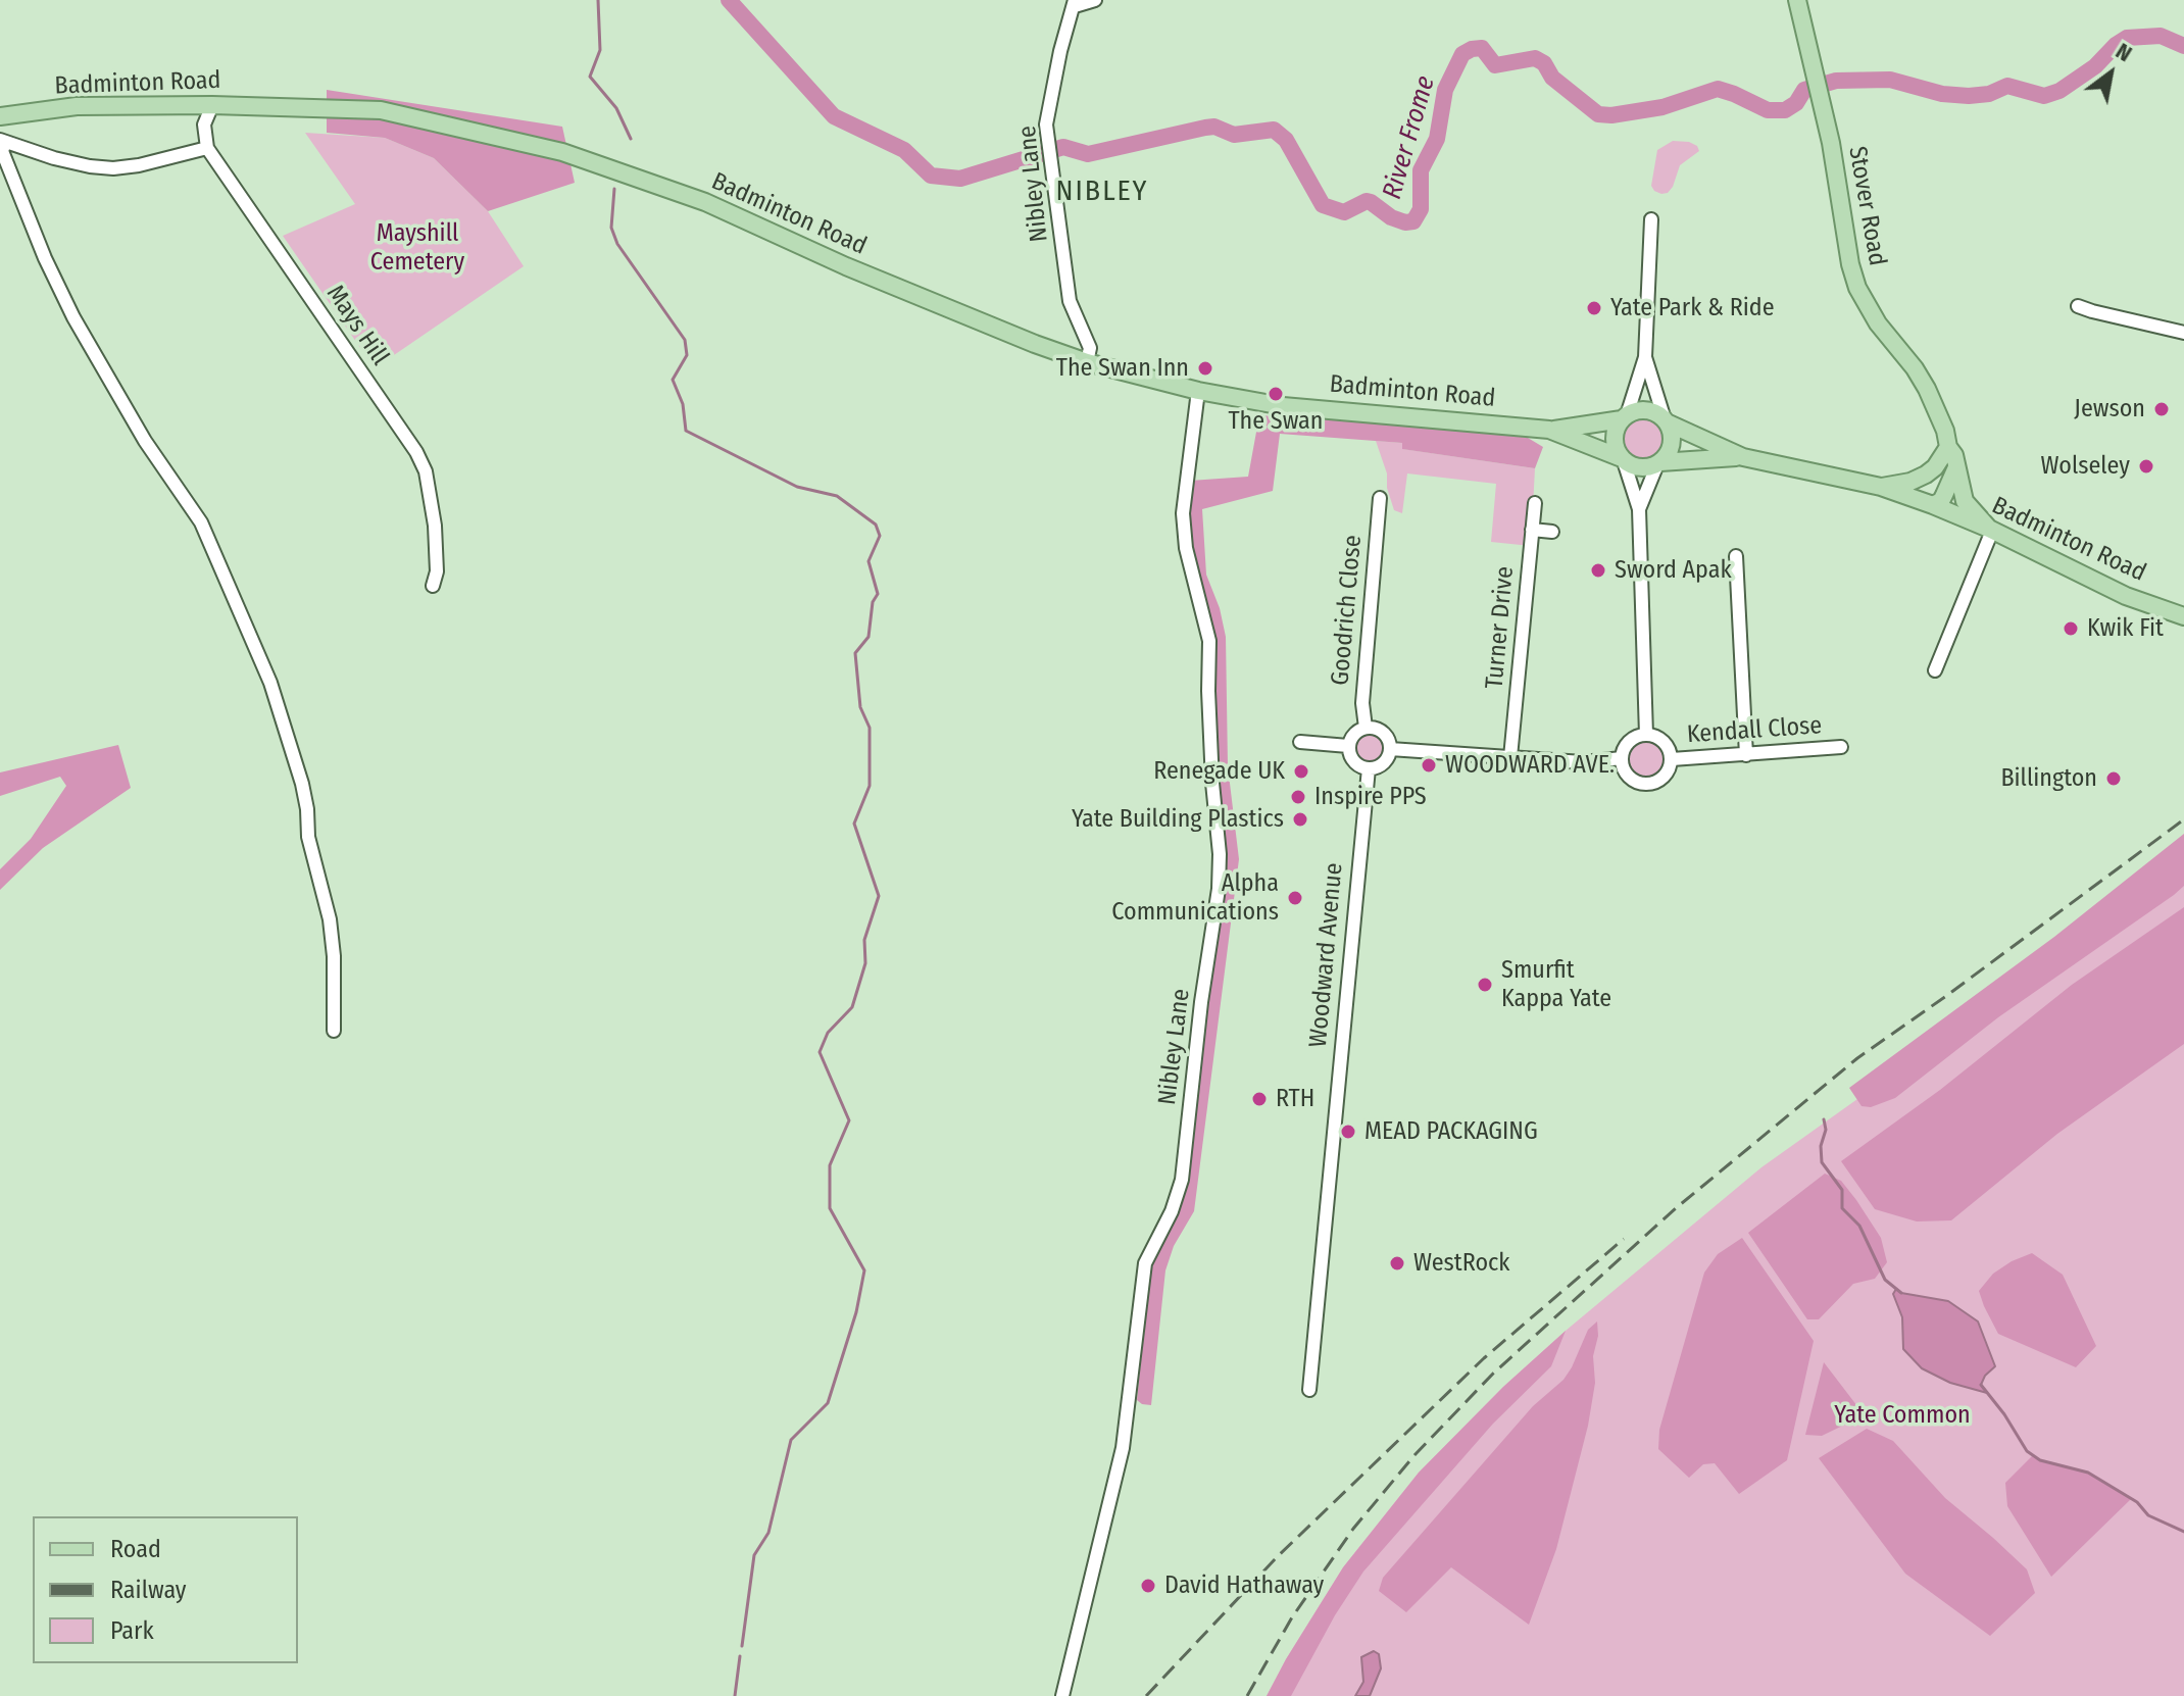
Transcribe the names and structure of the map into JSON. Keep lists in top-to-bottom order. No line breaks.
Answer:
{"streets":{"main road":["Badminton Road","Stover Road"],"street":["Nibley Lane","Mays Hill","Goodrich Close","Turner Drive","Kendall Close","Woodward Avenue"]},"crossings":[["Badminton Road","Nibley Lane"],["Badminton Road","Stover Road"],["Goodrich Close","Woodward Avenue"]],"districts":["NIBLEY"],"water":["River Frome"],"parks":["Mayshill Cemetery","Yate Common"],"places":["Yate Park & Ride","The Swan Inn","The Swan","Jewson","Wolseley","Sword Apak","Kwik Fit","WOODWARD AVE.","Renegade UK","Billington","Inspire PPS","Yate Building Plastics","Alpha Communications","Smurfit Kappa Yate","RTH","MEAD PACKAGING","WestRock","David Hathaway"],"legend":["Road","Railway","Park"],"north":"top right"}
